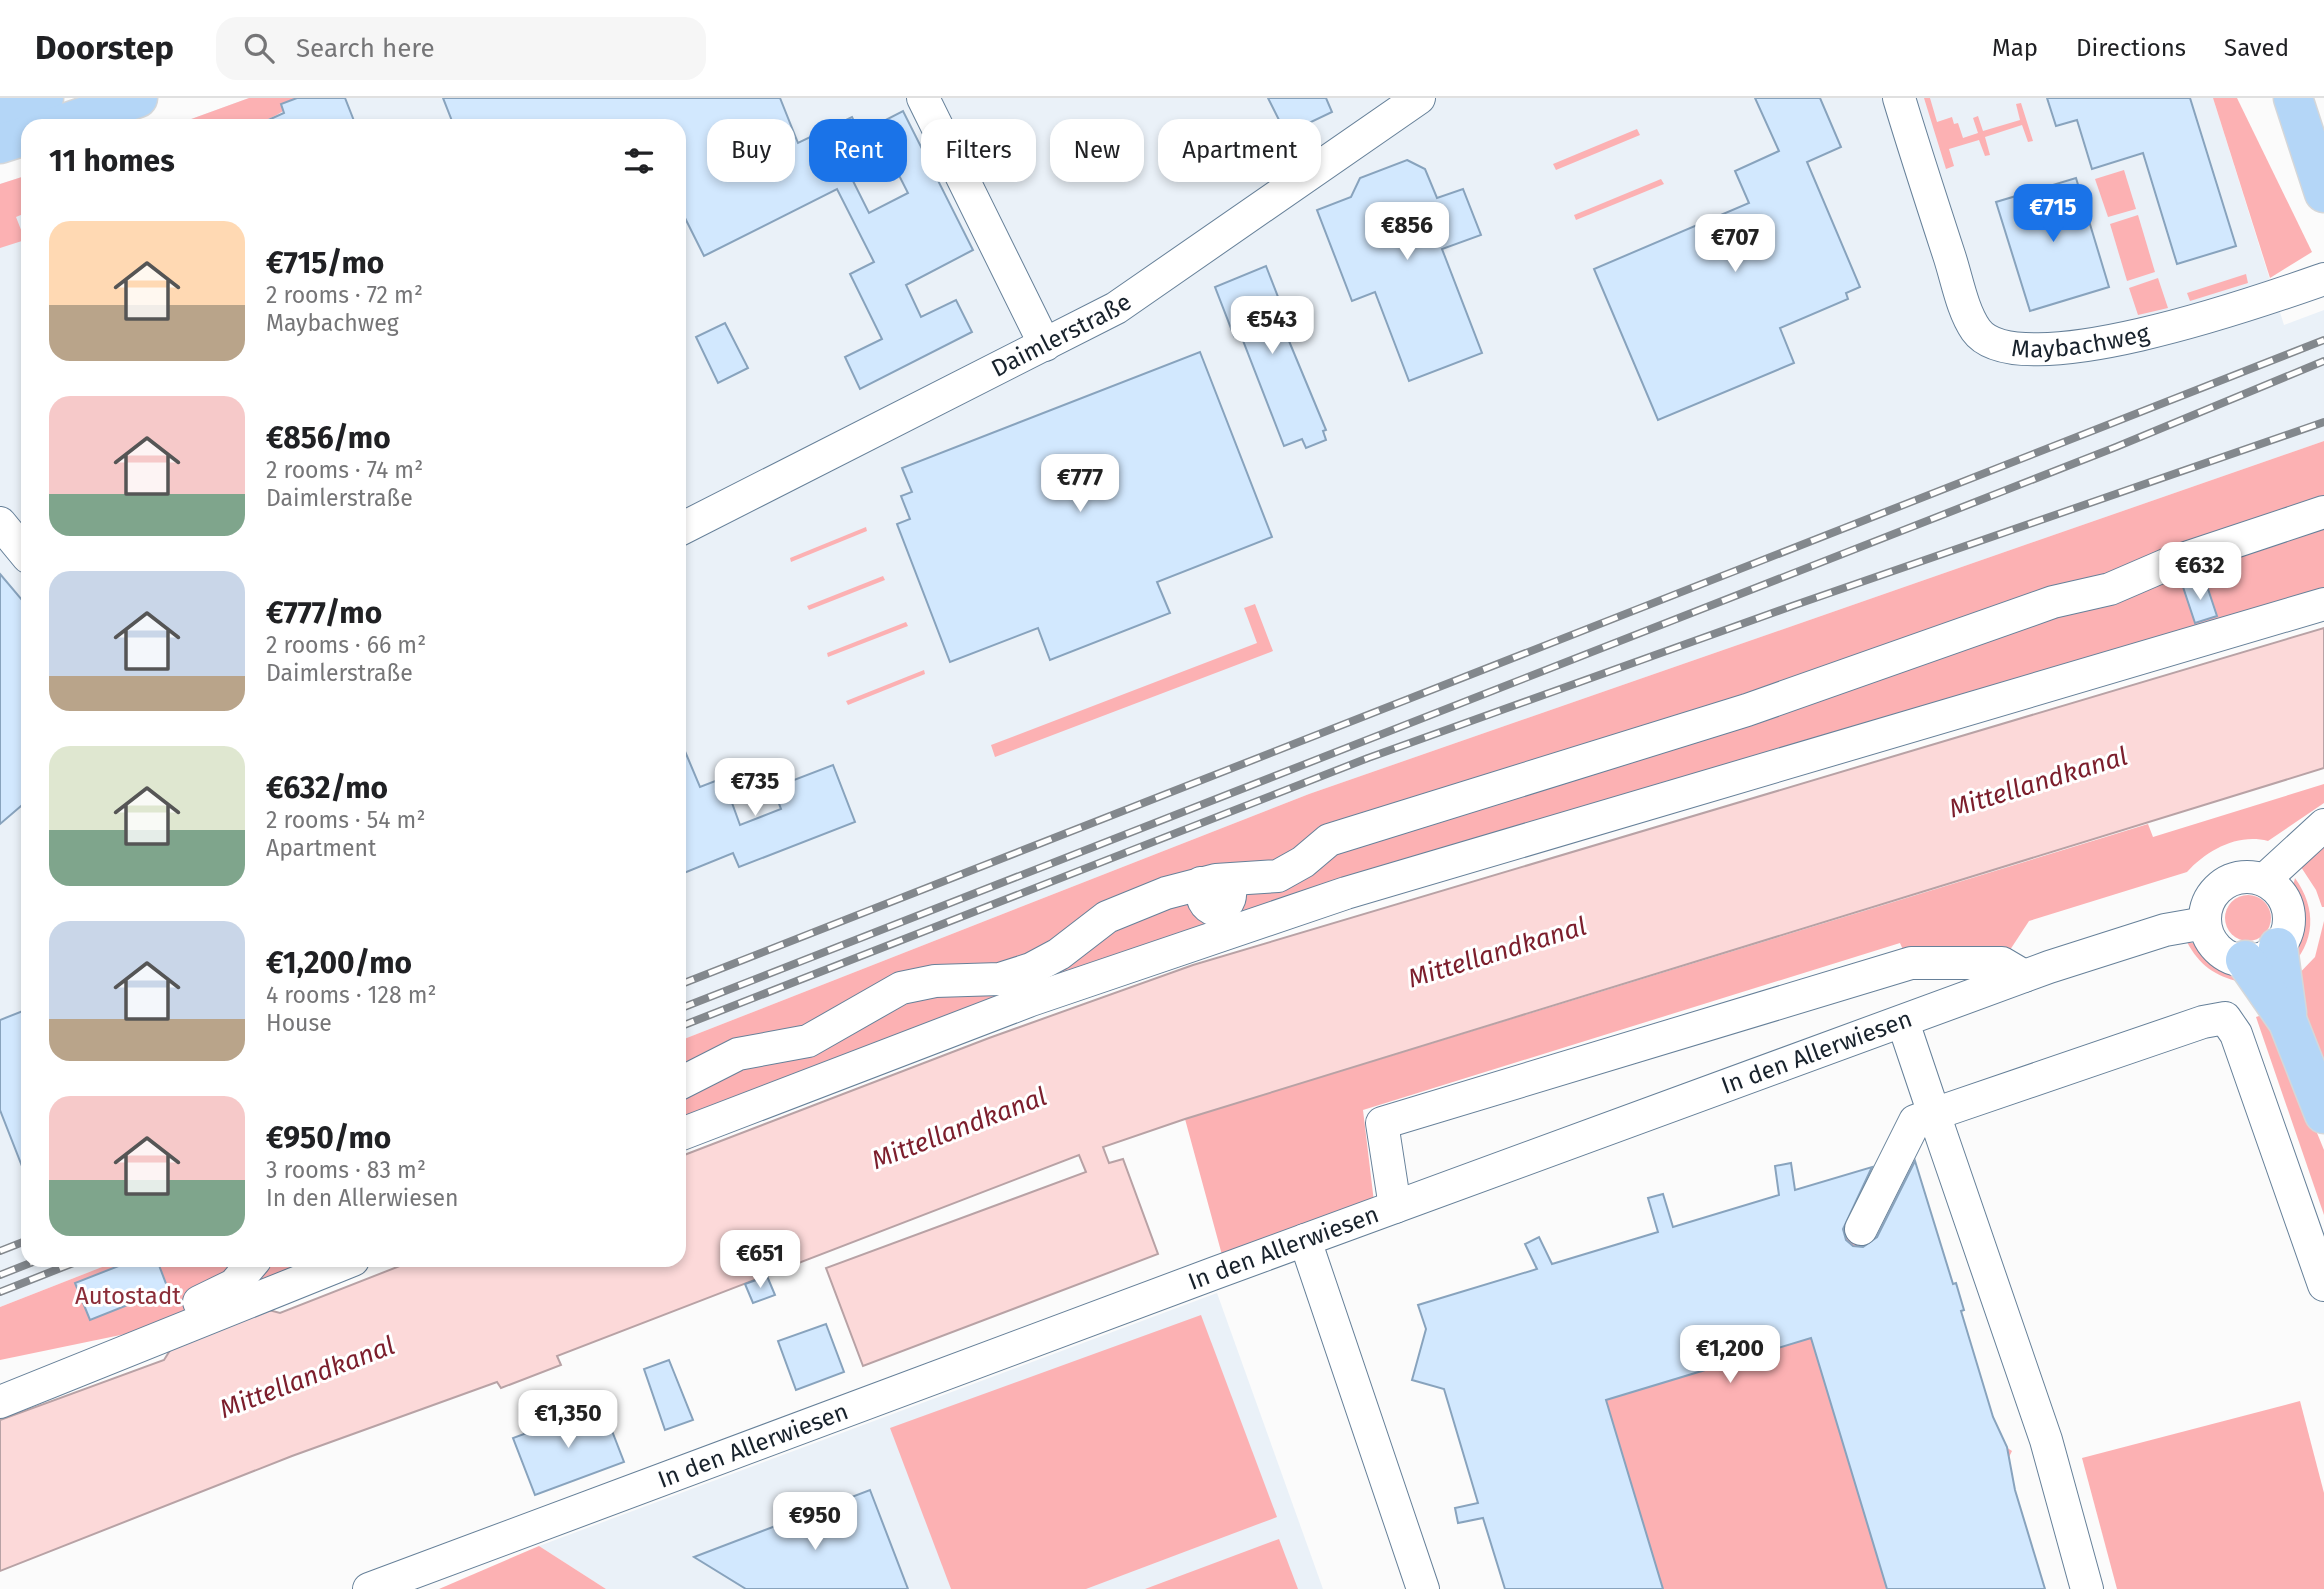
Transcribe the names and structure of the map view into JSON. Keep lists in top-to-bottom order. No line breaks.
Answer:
{"streets":{"street":["Daimlerstraße","Maybachweg","In den Allerwiesen"]},"water":["Mittellandkanal"],"parks":["Autostadt"],"page":{"header":"Doorstep","search":"Search here","nav":["Map","Directions","Saved"],"chip":["Buy","Rent","Filters","New","Apartment"],"heading":"11 homes","price":["€715","€856","€707","€543","€777","€632","€735","€651","€1,200","€1,350","€950"],"list":[{"name":"€715/mo","note":"2 rooms · 72 m² · Maybachweg"},{"name":"€856/mo","note":"2 rooms · 74 m² · Daimlerstraße"},{"name":"€777/mo","note":"2 rooms · 66 m² · Daimlerstraße"},{"name":"€632/mo","note":"2 rooms · 54 m² · Apartment"},{"name":"€1,200/mo","note":"4 rooms · 128 m² · House"},{"name":"€950/mo","note":"3 rooms · 83 m² · In den Allerwiesen"}]}}
